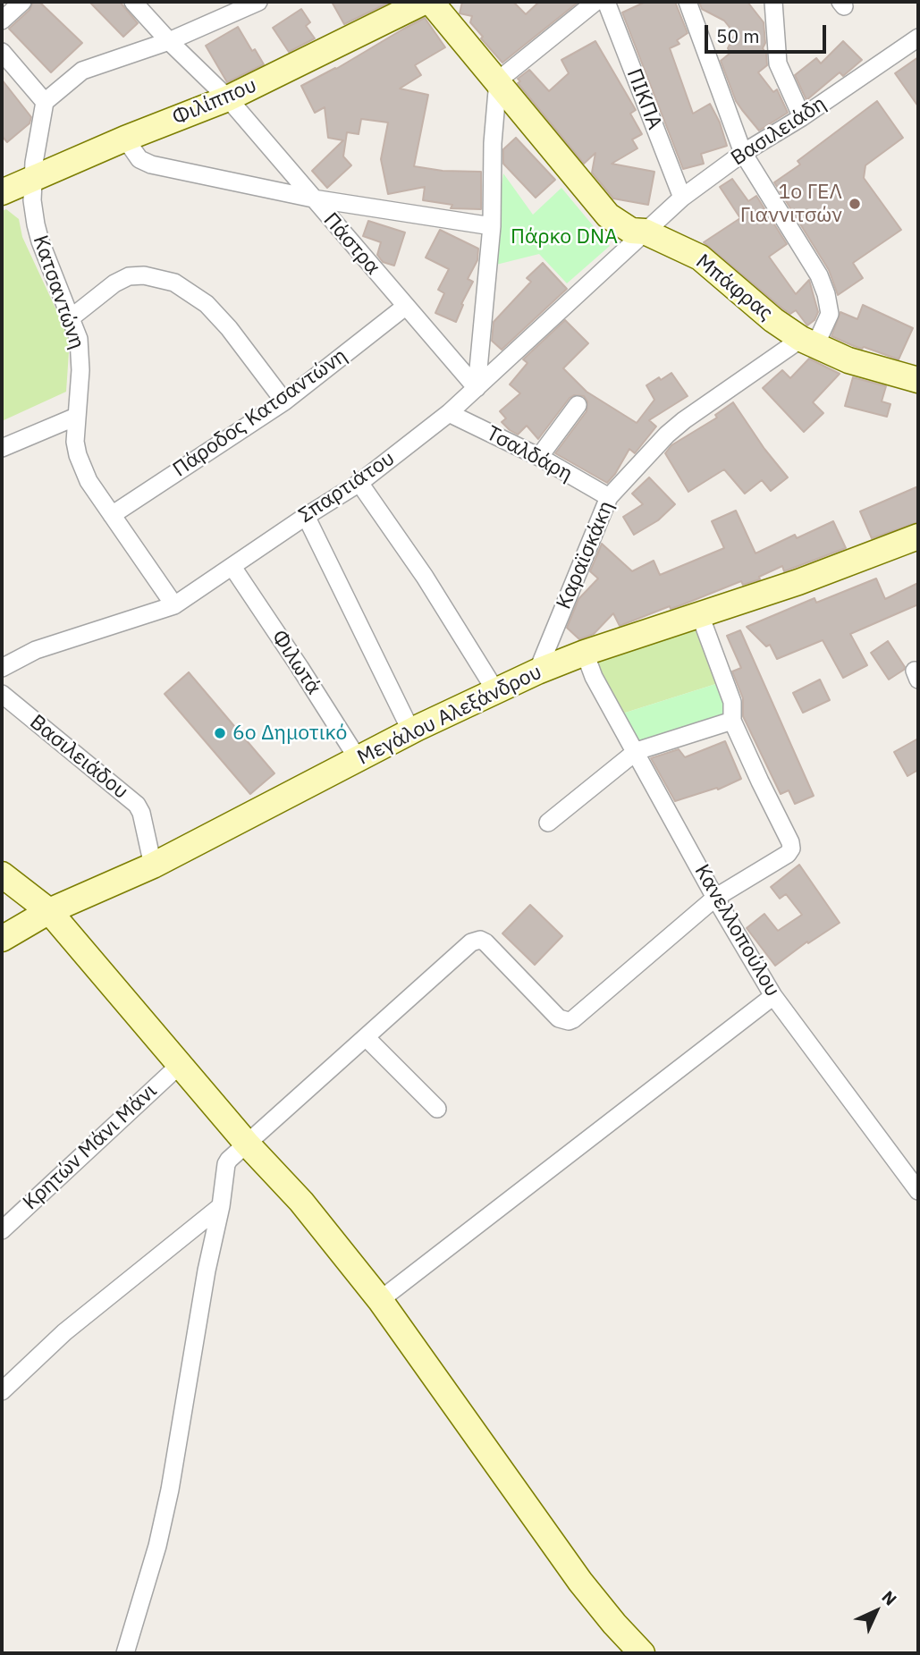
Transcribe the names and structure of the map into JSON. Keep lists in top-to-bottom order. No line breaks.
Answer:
{"streets":{"street":["ΠΙΚΠΑ","Φιλίππου","Βασιλειάδη","Πάστρα","Μπάφρας","Κατσαντώνη","Πάροδος Κατσαντώνη","Τσαλδάρη","Σπαρτιάτου","Καραϊσκάκη","Φιλωτά","Μεγάλου Αλεξάνδρου","Βασιλειάδου","Κανελλοπούλου","Κρητών Μάνι Μάνι"]},"crossings":[["ΠΙΚΠΑ","Βασιλειάδη"],["Φιλίππου","Πάστρα"],["Φιλίππου","Κατσαντώνη"],["Βασιλειάδη","Μπάφρας"],["Βασιλειάδη","Σπαρτιάτου"],["Πάστρα","Πάροδος Κατσαντώνη"],["Πάστρα","Σπαρτιάτου"],["Μπάφρας","Σπαρτιάτου"],["Μπάφρας","Καραϊσκάκη"],["Κατσαντώνη","Πάροδος Κατσαντώνη"],["Κατσαντώνη","Σπαρτιάτου"],["Τσαλδάρη","Σπαρτιάτου"],["Τσαλδάρη","Καραϊσκάκη"],["Σπαρτιάτου","Φιλωτά"],["Καραϊσκάκη","Μεγάλου Αλεξάνδρου"],["Φιλωτά","Μεγάλου Αλεξάνδρου"],["Μεγάλου Αλεξάνδρου","Βασιλειάδου"],["Μεγάλου Αλεξάνδρου","Κανελλοπούλου"]],"parks":["Πάρκο DNA"],"places":["1o ΓΕΛ Γιαννιτσών","6ο Δημοτικό"],"scale_bar":"50 m","north":"top right"}
